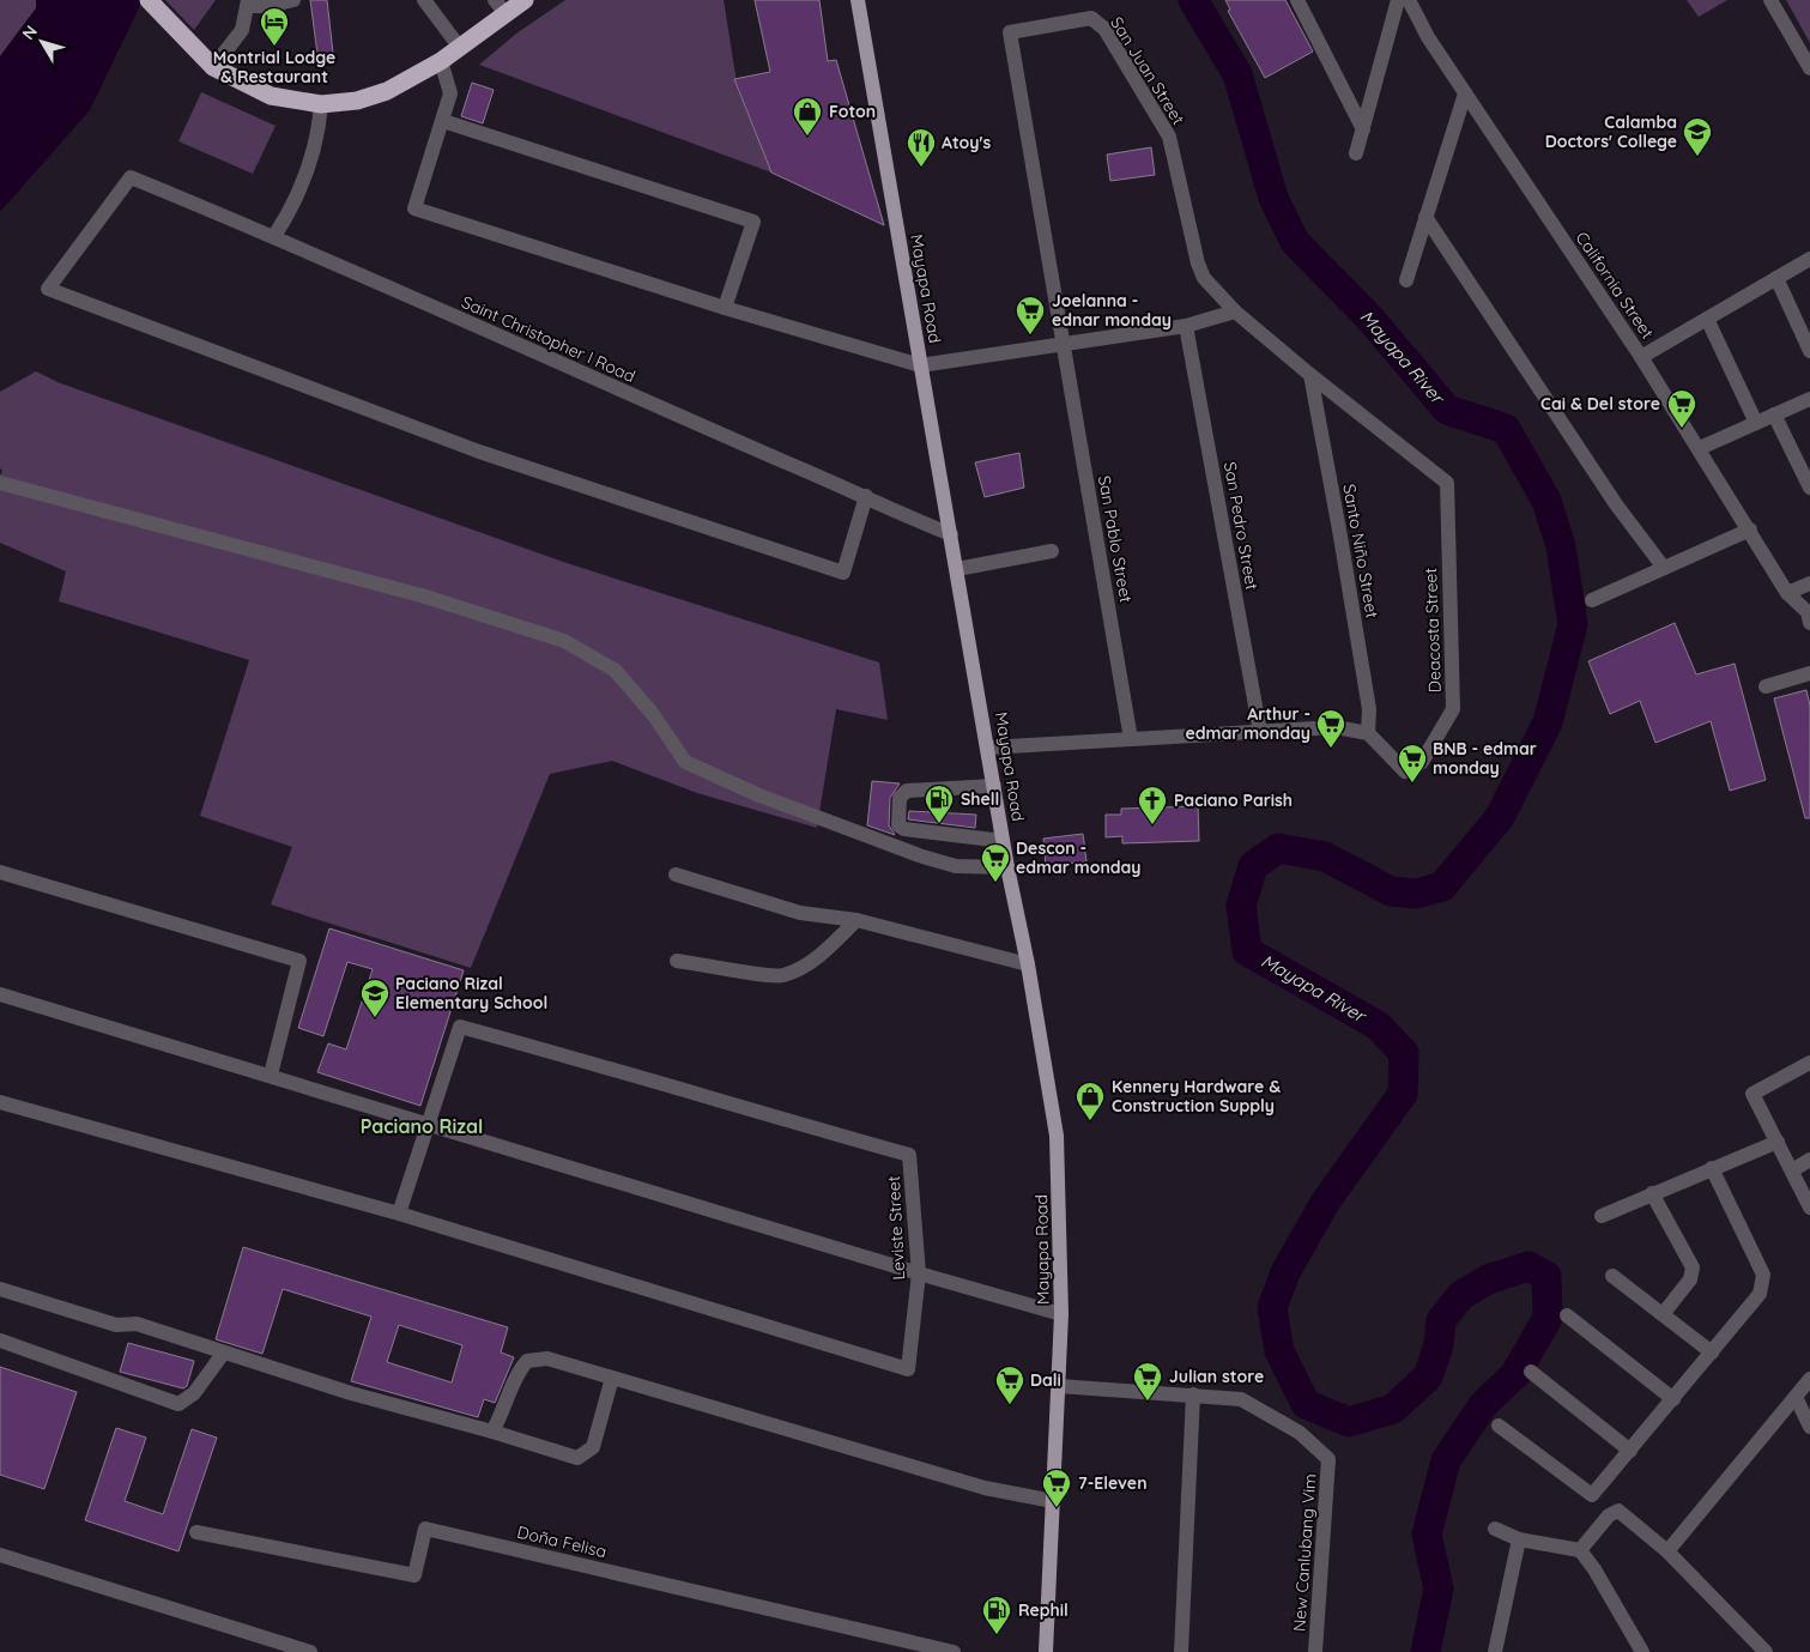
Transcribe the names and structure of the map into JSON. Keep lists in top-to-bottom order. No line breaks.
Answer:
{"streets":{"main road":["Mayapa Road"],"street":["San Juan Street","California Street","Saint Christopher I Road","San Pedro Street","San Pablo Street","Santo Niño Street","Deacosta Street","Leviste Street","Doña Felisa","New Canlubang Vim"]},"crossings":[["San Juan Street","San Pablo Street"],["San Juan Street","Deacosta Street"],["Mayapa Road","Saint Christopher I Road"],["Mayapa Road","New Canlubang Vim"],["Santo Niño Street","Deacosta Street"]],"districts":["Paciano Rizal"],"water":["Mayapa River"],"places":{"hotel":["Montrial Lodge & Restaurant"],"shop":["Foton","Kennery Hardware & Construction Supply"],"school or university":["Calamba Doctors' College","Paciano Rizal Elementary School"],"restaurant":["Atoy's"],"supermarket":["Joelanna - ednar monday","Cai & Del store","Arthur - edmar monday","BNB - edmar monday","Descon - edmar monday","Julian store","Dali","7-Eleven"],"fuel station":["Shell","Rephil"],"church":["Paciano Parish"]},"north":"top left"}
